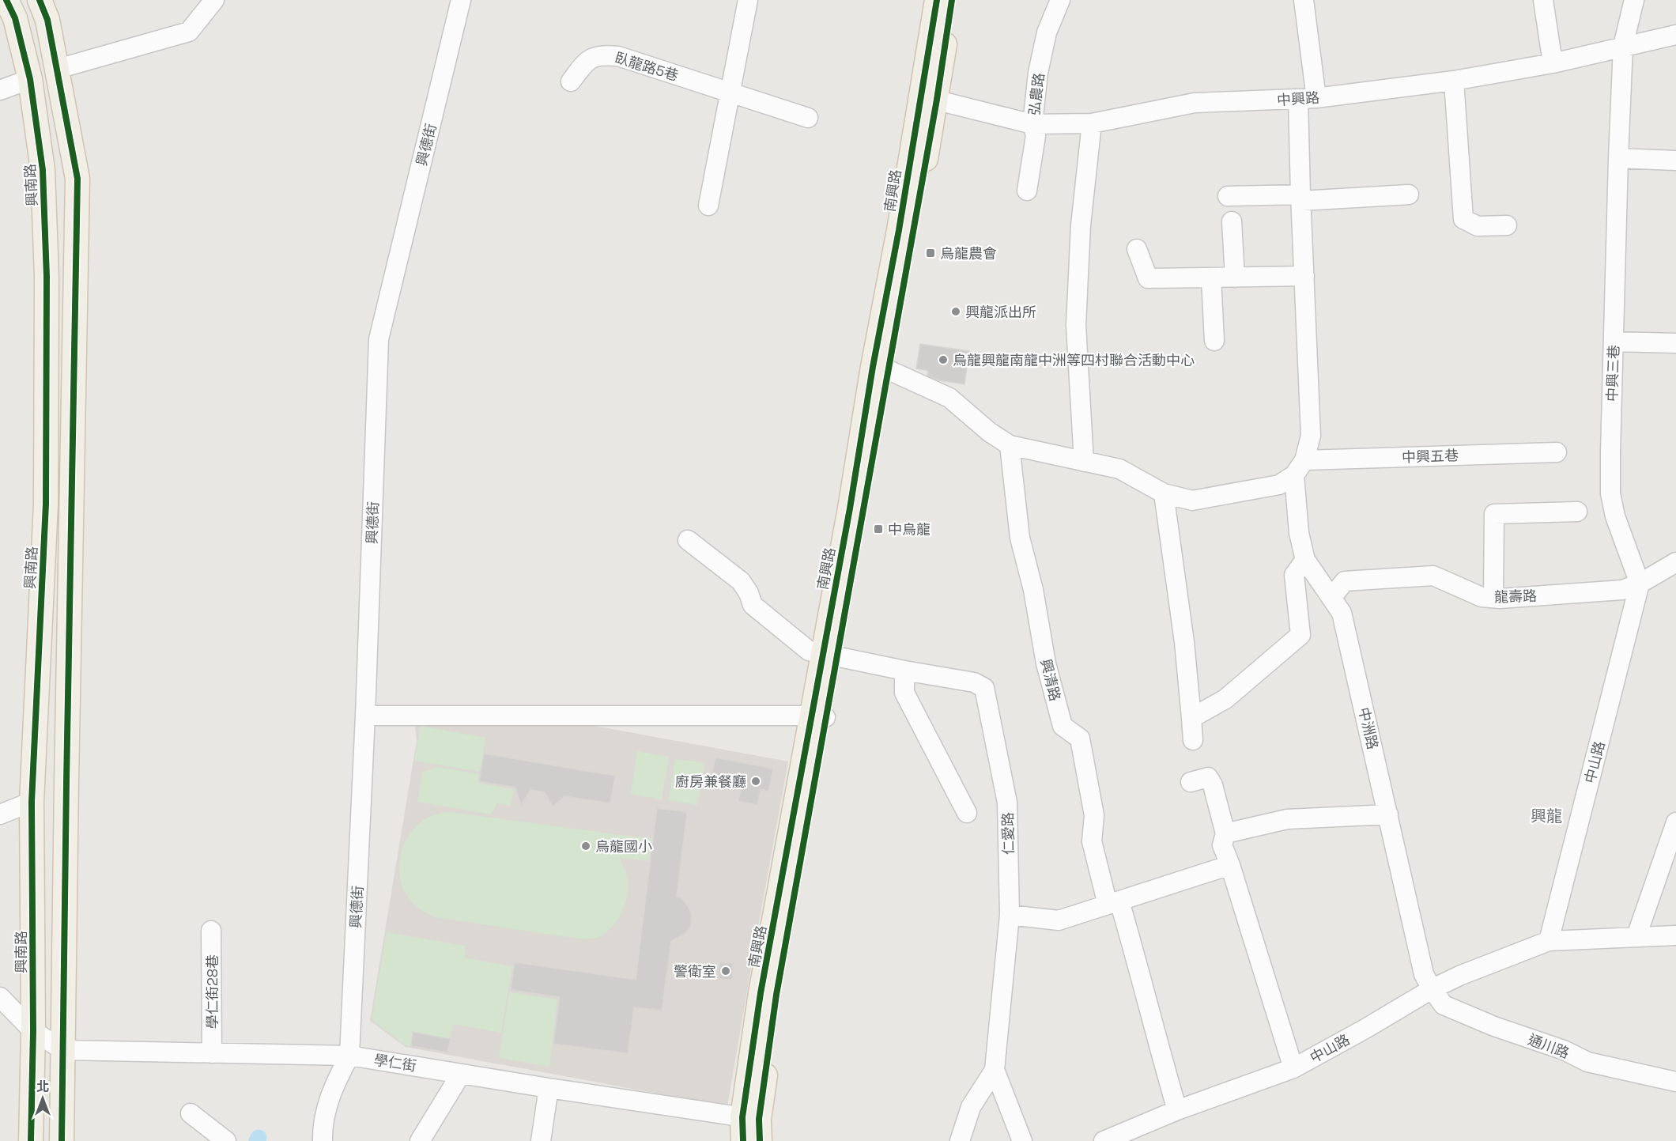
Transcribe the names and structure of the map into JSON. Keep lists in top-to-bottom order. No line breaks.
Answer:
{"streets":{"main road":["興南路","南興路"],"street":["臥龍路5巷","弘農路","中興路","興德街","中興三巷","中興五巷","龍壽路","興清路","中洲路","中山路","仁愛路","學仁街28巷","通川路","學仁街"]},"crossings":[["弘農路","中興路"],["中興路","南興路"],["中興路","中興三巷"],["興德街","學仁街"],["南興路","仁愛路"],["南興路","學仁街"],["中興三巷","龍壽路"],["中興三巷","中山路"],["中興五巷","中洲路"],["龍壽路","中洲路"],["龍壽路","中山路"],["中洲路","中山路"],["中洲路","通川路"],["中山路","通川路"],["學仁街28巷","學仁街"]],"districts":["興龍"],"places":{"transit":["烏龍農會","中烏龍"],"other":["興龍派出所","烏龍興龍南龍中洲等四村聯合活動中心","廚房兼餐廳","烏龍國小","警衛室"]},"north":"top"}
